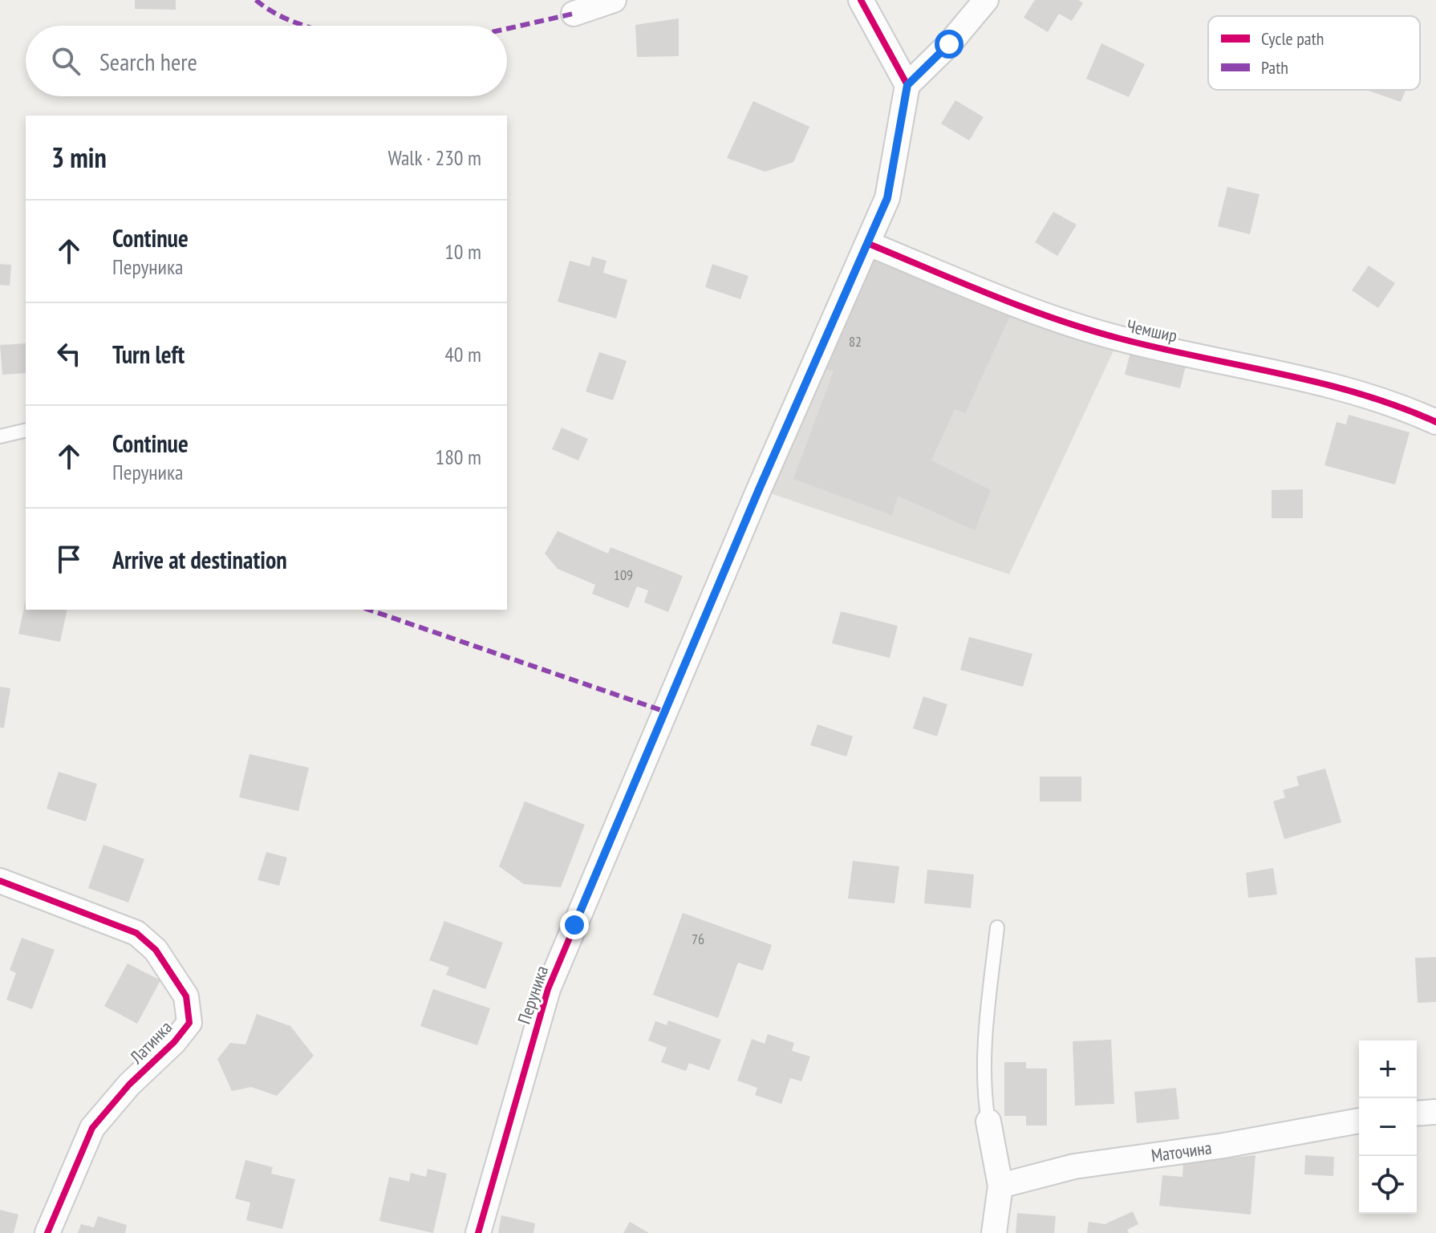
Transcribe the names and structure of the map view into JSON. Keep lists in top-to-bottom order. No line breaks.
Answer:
{"streets":{"street":["Чемшир","Перуника","Латинка","Маточина"]},"crossings":[["Чемшир","Перуника"]],"house_numbers":["82","109","76"],"legend":["Cycle path","Path"],"page":{"search":"Search here","heading":["3 min","Walk · 230 m"],"list":[["Continue","Перуника","10 m"],["Turn left","40 m"],["Continue","Перуника","180 m"],"Arrive at destination"],"map_buttons":["+","−"]}}
